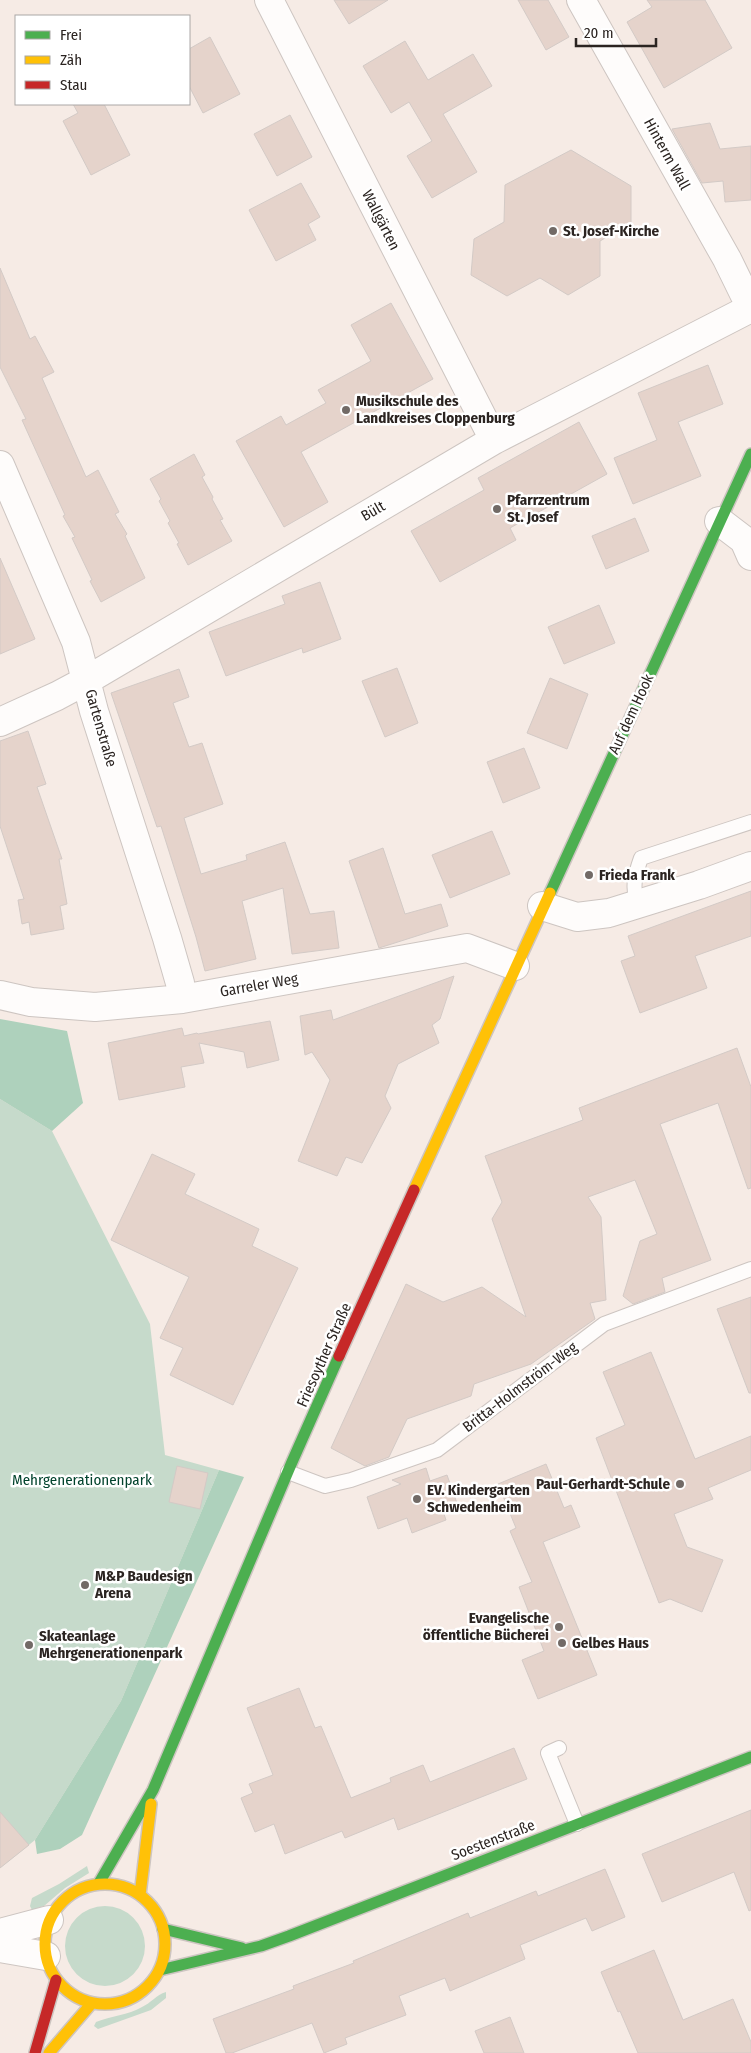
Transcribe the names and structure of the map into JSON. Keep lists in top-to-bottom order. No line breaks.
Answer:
{"streets":{"street":["Hinterm Wall","Wallgärten","Bült","Auf dem Hook","Gartenstraße","Garreler Weg","Friesoyther Straße","Soestenstraße"],"lane":["Britta-Holmström-Weg"]},"crossings":[["Hinterm Wall","Bült"],["Wallgärten","Bült"],["Bült","Gartenstraße"],["Auf dem Hook","Friesoyther Straße"],["Gartenstraße","Garreler Weg"],["Garreler Weg","Friesoyther Straße"],["Friesoyther Straße","Britta-Holmström-Weg"],["Friesoyther Straße","Soestenstraße"]],"parks":["Mehrgenerationenpark"],"places":["St. Josef-Kirche","Musikschule des Landkreises Cloppenburg","Pfarrzentrum St. Josef","Frieda Frank","Paul-Gerhardt-Schule","EV. Kindergarten Schwedenheim","M&P Baudesign Arena","Evangelische öffentliche Bücherei","Gelbes Haus","Skateanlage Mehrgenerationenpark"],"legend":["Frei","Zäh","Stau"],"scale_bar":"20 m"}
